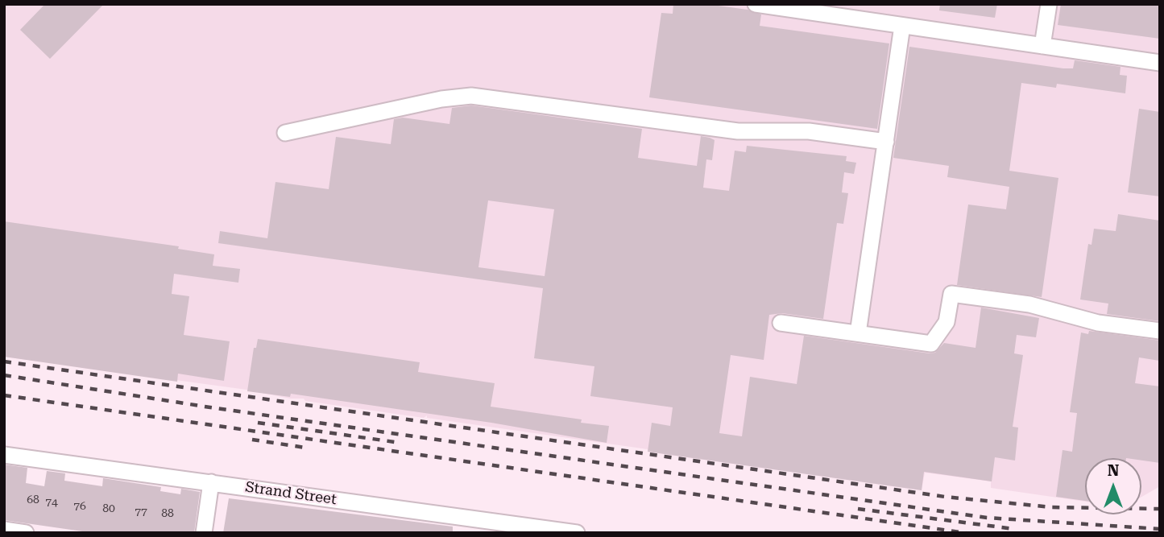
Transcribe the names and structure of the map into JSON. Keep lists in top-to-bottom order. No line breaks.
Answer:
{"streets":{"street":["Strand Street"]},"house_numbers":["68","74","76","80","77","88"],"north":"top"}
